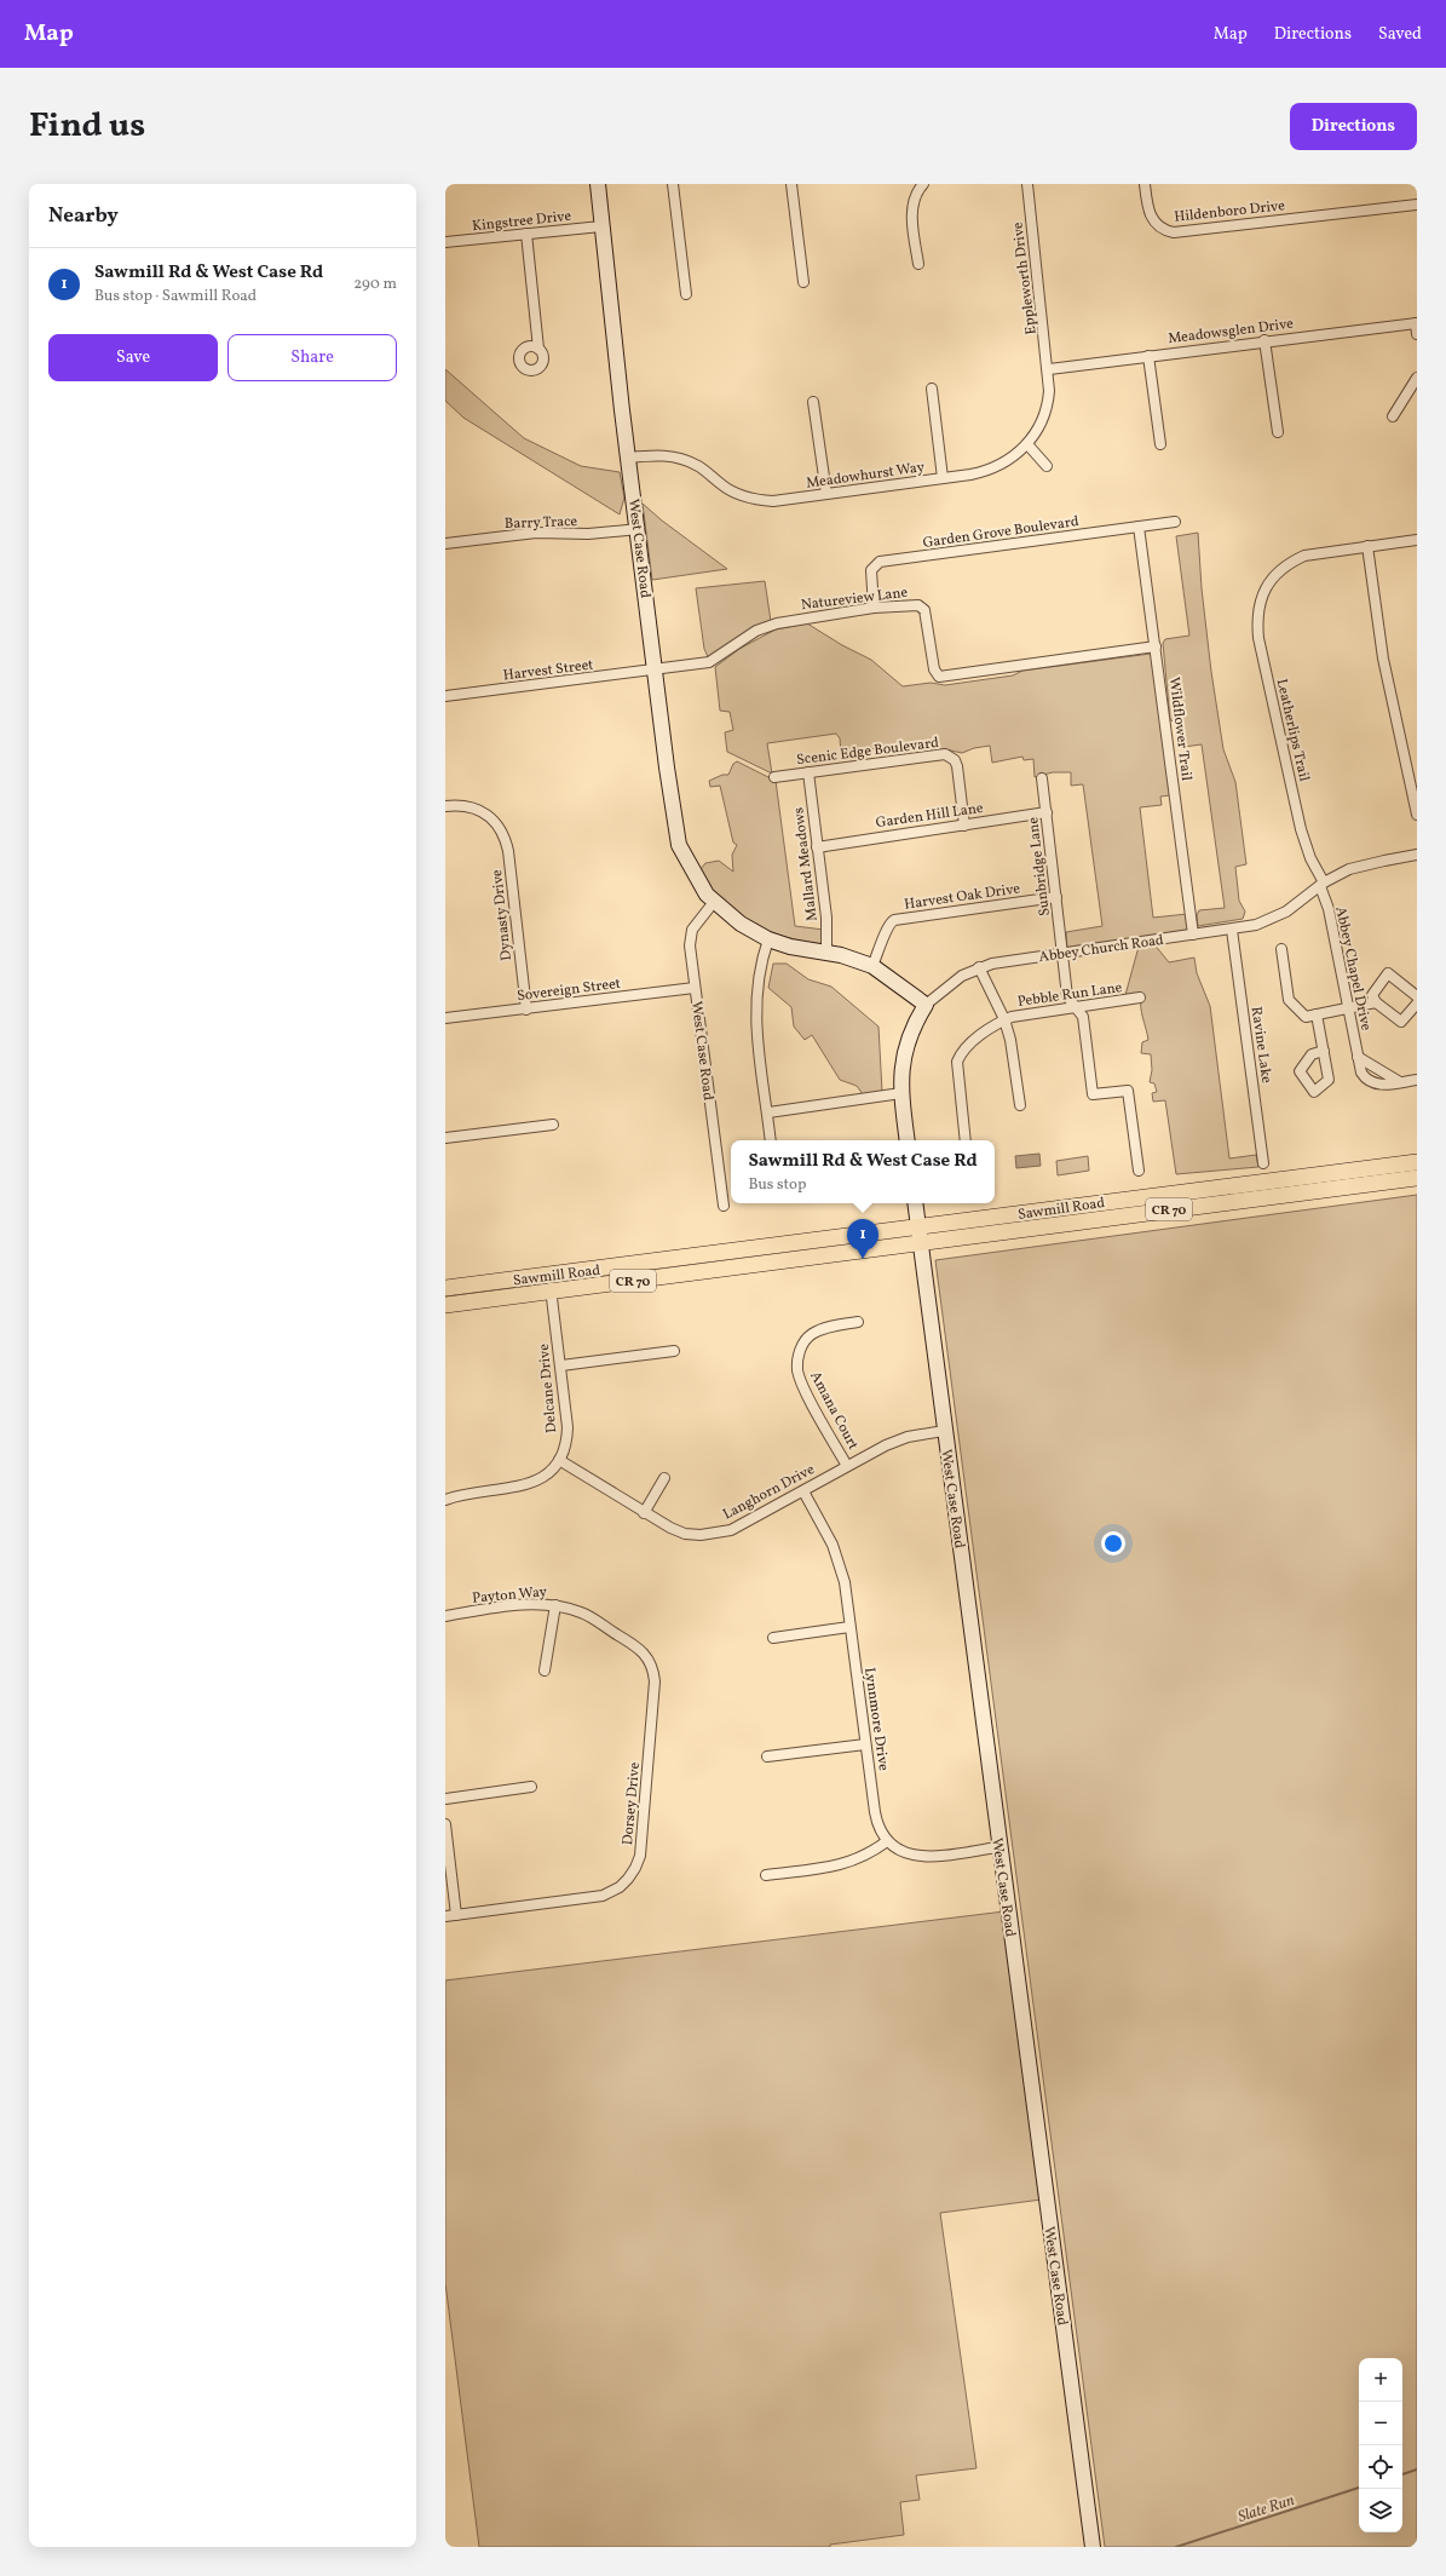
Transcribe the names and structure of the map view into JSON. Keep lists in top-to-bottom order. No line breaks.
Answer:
{"streets":{"main road":["West Case Road","Abbey Church Road","Sawmill Road","CR 70"],"street":["Hildenboro Drive","Kingstree Drive","Eppleworth Drive","Meadowsglen Drive","Meadowhurst Way","Barry Trace","Garden Grove Boulevard","Natureview Lane","Harvest Street","Wildflower Trail","Leatherlips Trail","Scenic Edge Boulevard","Garden Hill Lane","Mallard Meadows","Sunbridge Lane","Harvest Oak Drive","Dynasty Drive","Abbey Chapel Drive","Sovereign Street","Pebble Run Lane","Ravine Lake","Delcane Drive","Amana Court","Langhorn Drive","Payton Way","Lynnmore Drive","Dorsey Drive"]},"crossings":[["Kingstree Drive","West Case Road"],["Eppleworth Drive","Meadowsglen Drive"],["Eppleworth Drive","Meadowhurst Way"],["Meadowsglen Drive","Meadowhurst Way"],["Meadowhurst Way","West Case Road"],["Barry Trace","West Case Road"],["Garden Grove Boulevard","Natureview Lane"],["Garden Grove Boulevard","Wildflower Trail"],["West Case Road","Natureview Lane"],["West Case Road","Harvest Street"],["West Case Road","Mallard Meadows"],["West Case Road","Harvest Oak Drive"],["West Case Road","Abbey Church Road"],["West Case Road","Sovereign Street"],["West Case Road","Sawmill Road"],["West Case Road","Langhorn Drive"],["Natureview Lane","Harvest Street"],["Natureview Lane","Wildflower Trail"],["Wildflower Trail","Abbey Church Road"],["Leatherlips Trail","Abbey Church Road"],["Leatherlips Trail","Abbey Chapel Drive"],["Scenic Edge Boulevard","Garden Hill Lane"],["Scenic Edge Boulevard","Mallard Meadows"],["Garden Hill Lane","Mallard Meadows"],["Garden Hill Lane","Sunbridge Lane"],["Sunbridge Lane","Harvest Oak Drive"],["Sunbridge Lane","Abbey Church Road"],["Sunbridge Lane","Pebble Run Lane"],["Dynasty Drive","Sovereign Street"],["Abbey Church Road","Abbey Chapel Drive"],["Abbey Church Road","Pebble Run Lane"],["Abbey Church Road","Ravine Lake"],["Sawmill Road","Delcane Drive"],["Delcane Drive","Langhorn Drive"],["Amana Court","Langhorn Drive"],["Langhorn Drive","Lynnmore Drive"],["Payton Way","Dorsey Drive"]],"water":["Slate Run"],"page":{"header":"Map","nav":["Map","Directions","Saved"],"title":"Find us","buttons":["Directions",["Save","Share"]],"heading":"Nearby","list":[{"mark":"1","name":"Sawmill Rd & West Case Rd","note":"Bus stop · Sawmill Road","value":"290 m"}],"popup":["Sawmill Rd & West Case Rd","Bus stop"],"pins":"1","map_buttons":["+","−"]}}
